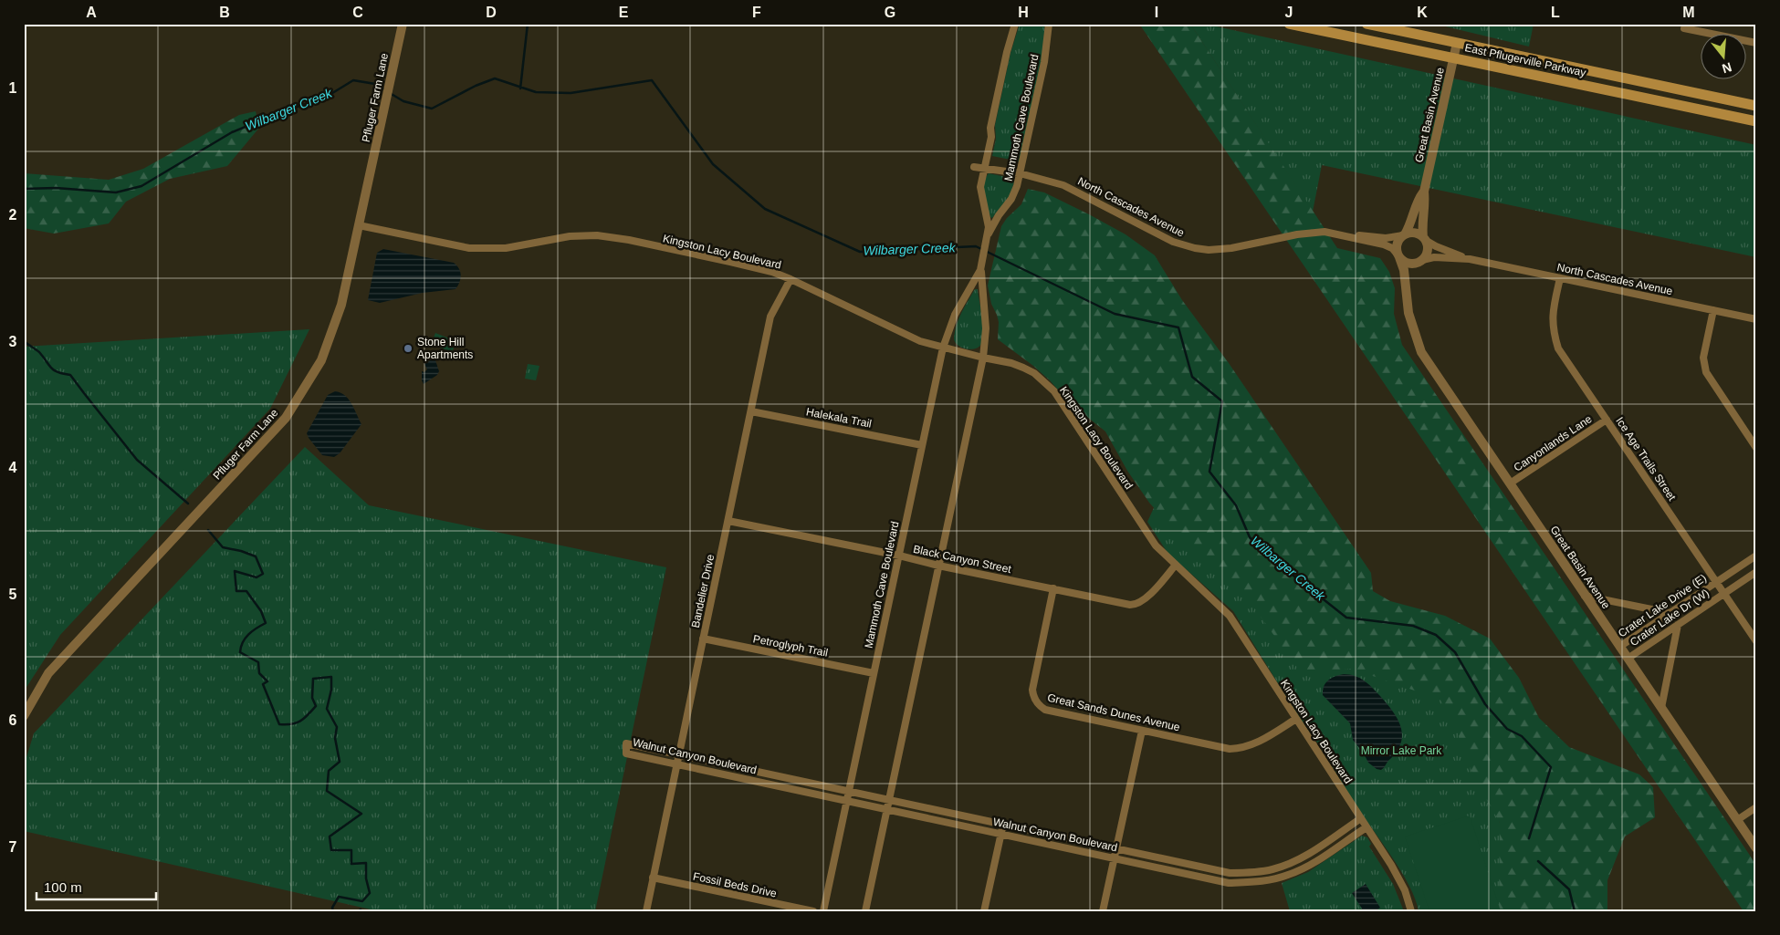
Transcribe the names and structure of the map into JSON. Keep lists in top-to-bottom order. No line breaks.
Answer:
{"streets":{"main road":["East Pflugerville Parkway"],"street":["Pfluger Farm Lane","Great Basin Avenue","Mammoth Cave Boulevard","North Cascades Avenue","Kingston Lacy Boulevard","Halekala Trail","Canyonlands Lane","Ice Age Trails Street","Black Canyon Street","Bandelier Drive","Crater Lake Drive (E)","Crater Lake Dr (W)","Petroglyph Trail","Great Sands Dunes Avenue","Walnut Canyon Boulevard","Fossil Beds Drive"]},"crossings":[["East Pflugerville Parkway","Great Basin Avenue"],["Pfluger Farm Lane","Kingston Lacy Boulevard"],["Great Basin Avenue","North Cascades Avenue"],["Great Basin Avenue","Canyonlands Lane"],["Great Basin Avenue","Crater Lake Drive (E)"],["Great Basin Avenue","Crater Lake Dr (W)"],["Mammoth Cave Boulevard","North Cascades Avenue"],["Mammoth Cave Boulevard","Kingston Lacy Boulevard"],["Mammoth Cave Boulevard","Halekala Trail"],["Mammoth Cave Boulevard","Black Canyon Street"],["Mammoth Cave Boulevard","Petroglyph Trail"],["Mammoth Cave Boulevard","Walnut Canyon Boulevard"],["North Cascades Avenue","Ice Age Trails Street"],["Kingston Lacy Boulevard","Black Canyon Street"],["Kingston Lacy Boulevard","Bandelier Drive"],["Kingston Lacy Boulevard","Great Sands Dunes Avenue"],["Kingston Lacy Boulevard","Walnut Canyon Boulevard"],["Halekala Trail","Bandelier Drive"],["Canyonlands Lane","Ice Age Trails Street"],["Ice Age Trails Street","Crater Lake Drive (E)"],["Ice Age Trails Street","Crater Lake Dr (W)"],["Black Canyon Street","Bandelier Drive"],["Black Canyon Street","Great Sands Dunes Avenue"],["Bandelier Drive","Petroglyph Trail"],["Bandelier Drive","Walnut Canyon Boulevard"],["Bandelier Drive","Fossil Beds Drive"]],"water":["Wilbarger Creek"],"parks":["Mirror Lake Park"],"places":["Stone Hill Apartments"],"scale_bar":"100 m","north":"bottom","grid":{"columns":["A","B","C","D","E","F","G","H","I","J","K","L","M"],"rows":["1","2","3","4","5","6","7"]}}
